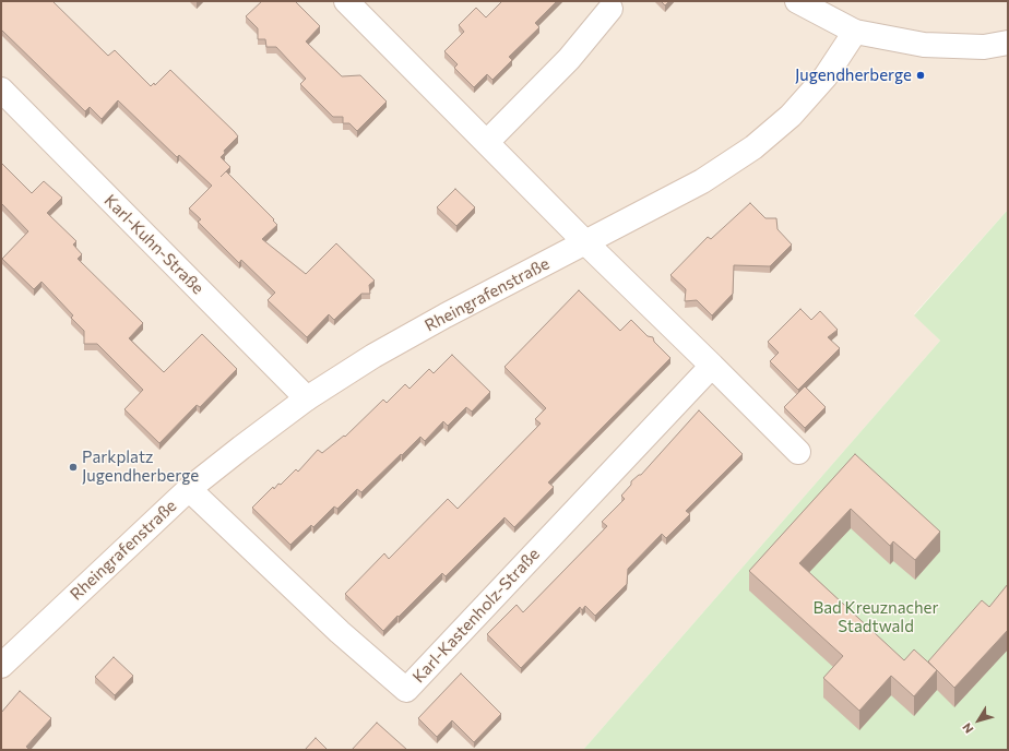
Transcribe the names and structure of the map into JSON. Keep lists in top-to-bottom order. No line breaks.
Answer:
{"streets":{"street":["Karl-Kuhn-Straße","Rheingrafenstraße","Karl-Kastenholz-Straße"]},"crossings":[["Karl-Kuhn-Straße","Rheingrafenstraße"],["Rheingrafenstraße","Karl-Kastenholz-Straße"]],"parks":["Bad Kreuznacher Stadtwald"],"places":["Jugendherberge","Parkplatz Jugendherberge"],"north":"bottom left"}
